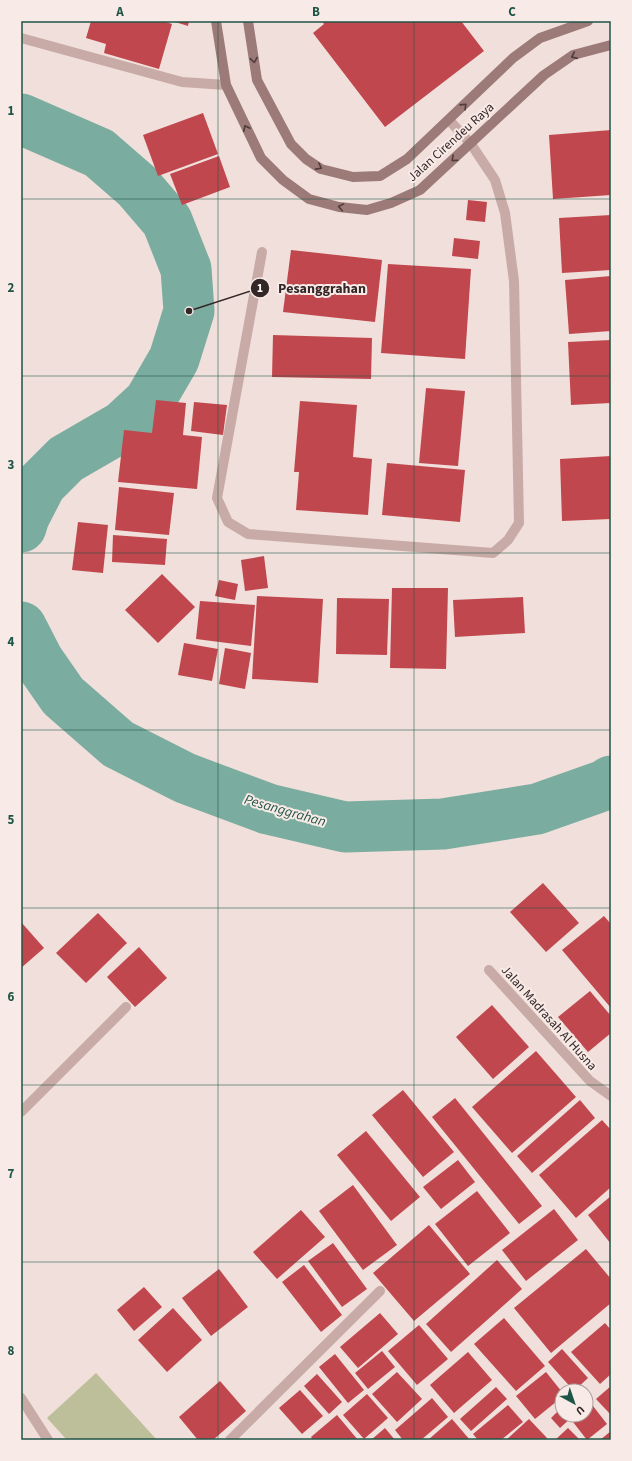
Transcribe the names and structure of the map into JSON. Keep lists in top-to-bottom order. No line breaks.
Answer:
{"streets":{"main road":["Jalan Cirendeu Raya"],"street":["Jalan Madrasah Al Husna"]},"water":["Pesanggrahan"],"places":["Pesanggrahan"],"north":"bottom right","grid":{"columns":["A","B","C"],"rows":["1","2","3","4","5","6","7","8"]}}
